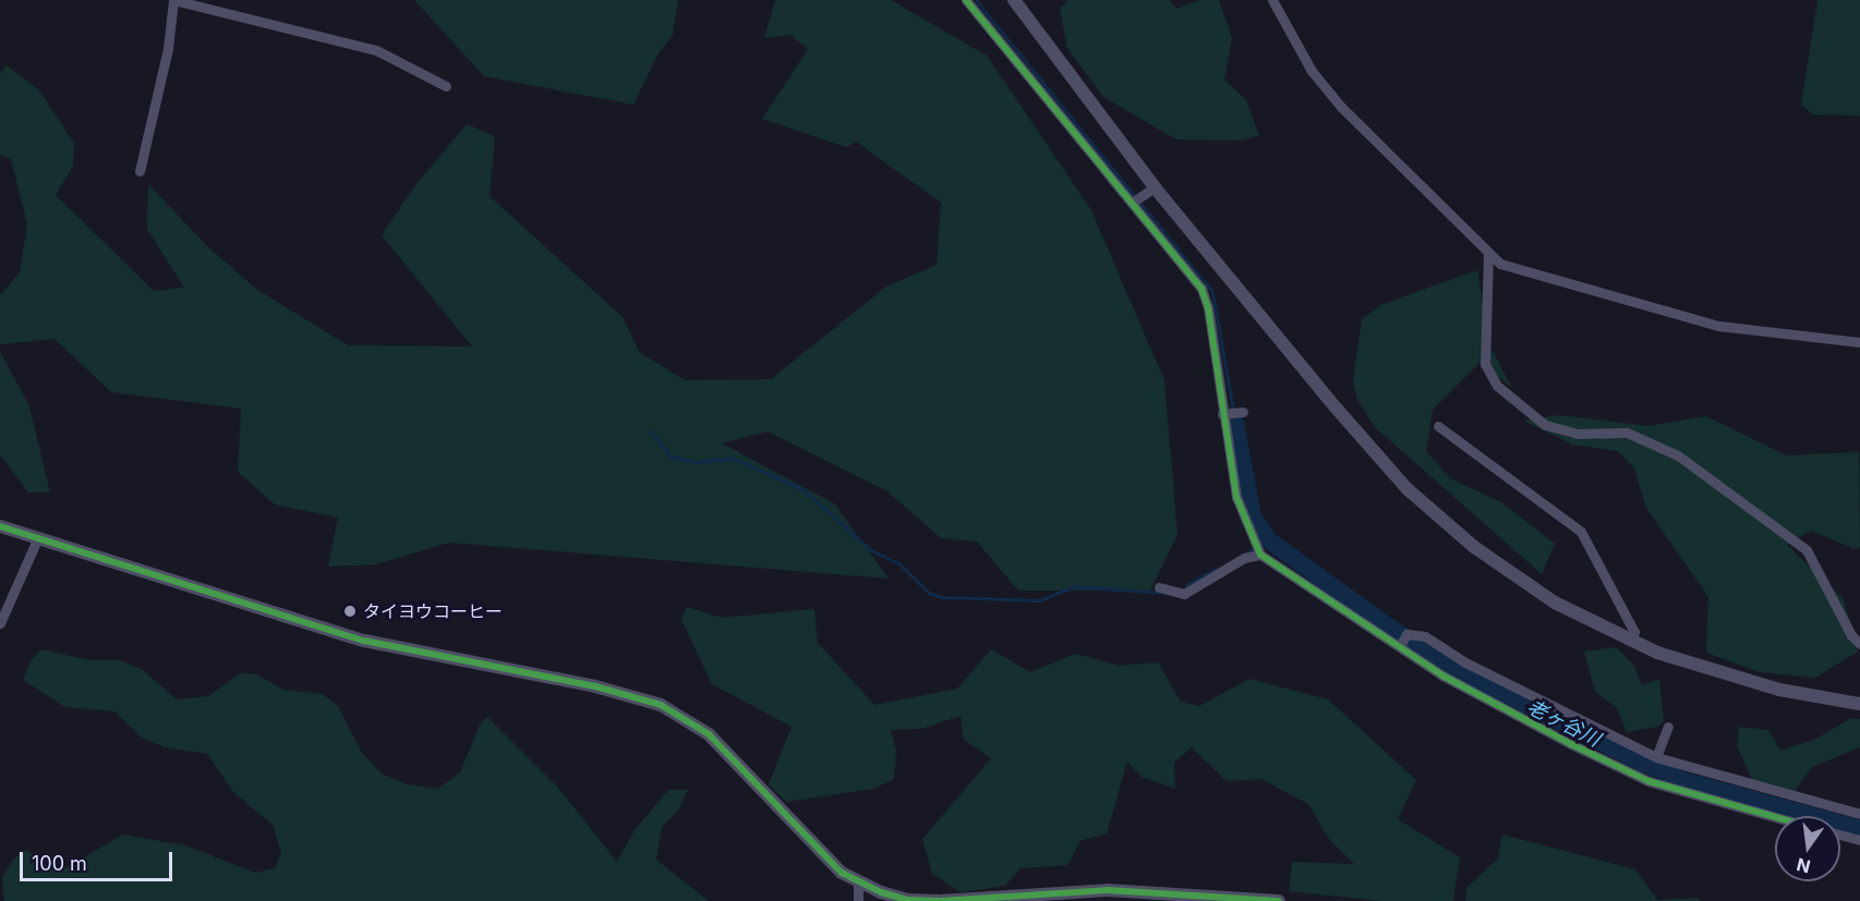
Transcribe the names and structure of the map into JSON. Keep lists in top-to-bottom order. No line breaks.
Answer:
{"water":["老ヶ谷川"],"places":["タイヨウコーヒー"],"scale_bar":"100 m","north":"bottom"}
